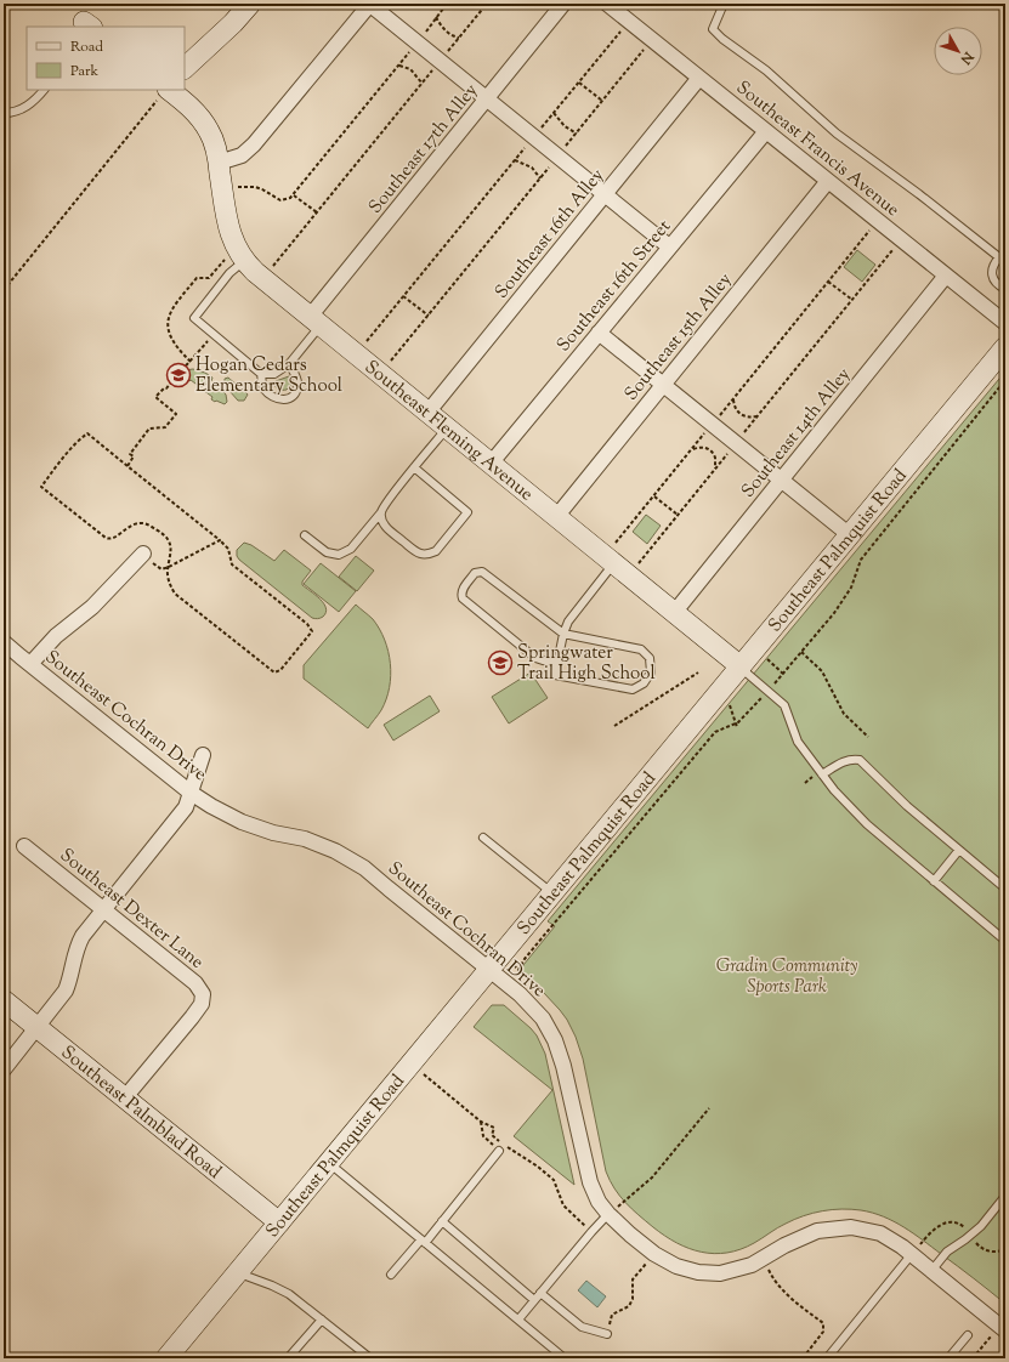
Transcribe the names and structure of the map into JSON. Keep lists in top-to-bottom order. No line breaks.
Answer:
{"streets":{"main road":["Southeast Fleming Avenue","Southeast Palmquist Road","Southeast Palmblad Road"],"street":["Southeast 17th Alley","Southeast Francis Avenue","Southeast 16th Alley","Southeast 16th Street","Southeast 15th Alley","Southeast 14th Alley","Southeast Cochran Drive","Southeast Dexter Lane"]},"crossings":[["Southeast 17th Alley","Southeast Fleming Avenue"],["Southeast Francis Avenue","Southeast 16th Alley"],["Southeast Francis Avenue","Southeast 16th Street"],["Southeast Francis Avenue","Southeast 15th Alley"],["Southeast Francis Avenue","Southeast 14th Alley"],["Southeast 16th Alley","Southeast Fleming Avenue"],["Southeast 16th Street","Southeast Fleming Avenue"],["Southeast 15th Alley","Southeast Fleming Avenue"],["Southeast Fleming Avenue","Southeast 14th Alley"],["Southeast Fleming Avenue","Southeast Palmquist Road"],["Southeast Palmquist Road","Southeast Cochran Drive"],["Southeast Palmquist Road","Southeast Palmblad Road"],["Southeast Dexter Lane","Southeast Palmblad Road"]],"parks":["Gradin Community Sports Park"],"places":{"school or university":["Hogan Cedars Elementary School","Springwater Trail High School"]},"legend":["Road","Park"],"north":"bottom right"}
